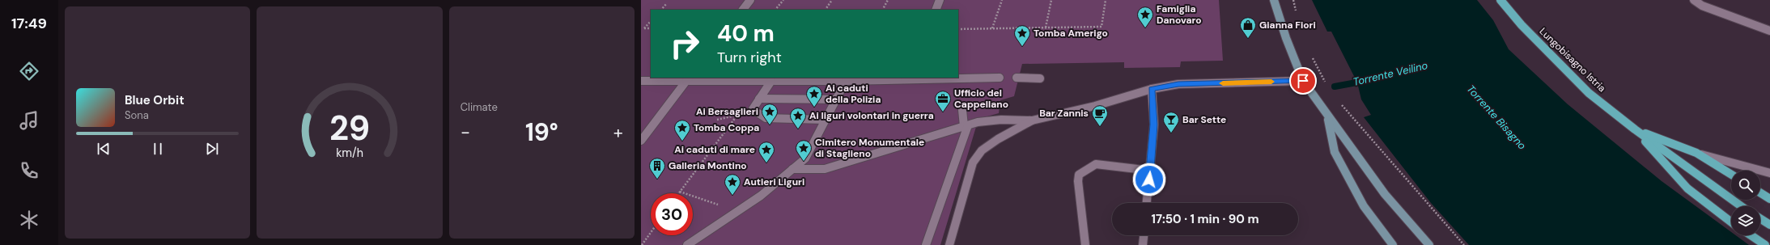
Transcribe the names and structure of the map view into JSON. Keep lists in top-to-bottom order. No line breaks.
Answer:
{"streets":{"main road":["Lungobisagno Istria"]},"water":["Torrente Veilino","Torrente Bisagno"],"places":{"place":["Famiglia Danovaro","Tomba Amerigo","Ai caduti della Polizia","Ai Bersaglieri","Ai liguri volontari in guerra","Tomba Coppa","Cimitero Monumentale di Staglieno","Ai caduti di mare","Autieri Liguri"],"shop":["Gianna Fiori"],"office":["Ufficio del Cappellano"],"cafe":["Bar Zannis"],"bar":["Bar Sette"],"building":["Galleria Montino"]},"page":{"tabs":"17:49","tile":"Climate","turn":["40 m","Turn right"],"song":["Blue Orbit","Sona"],"heat":["−","19°","+"],"limit":"30","trip":"17:50 · 1 min · 90 m","gauge":["29","km/h"]}}
